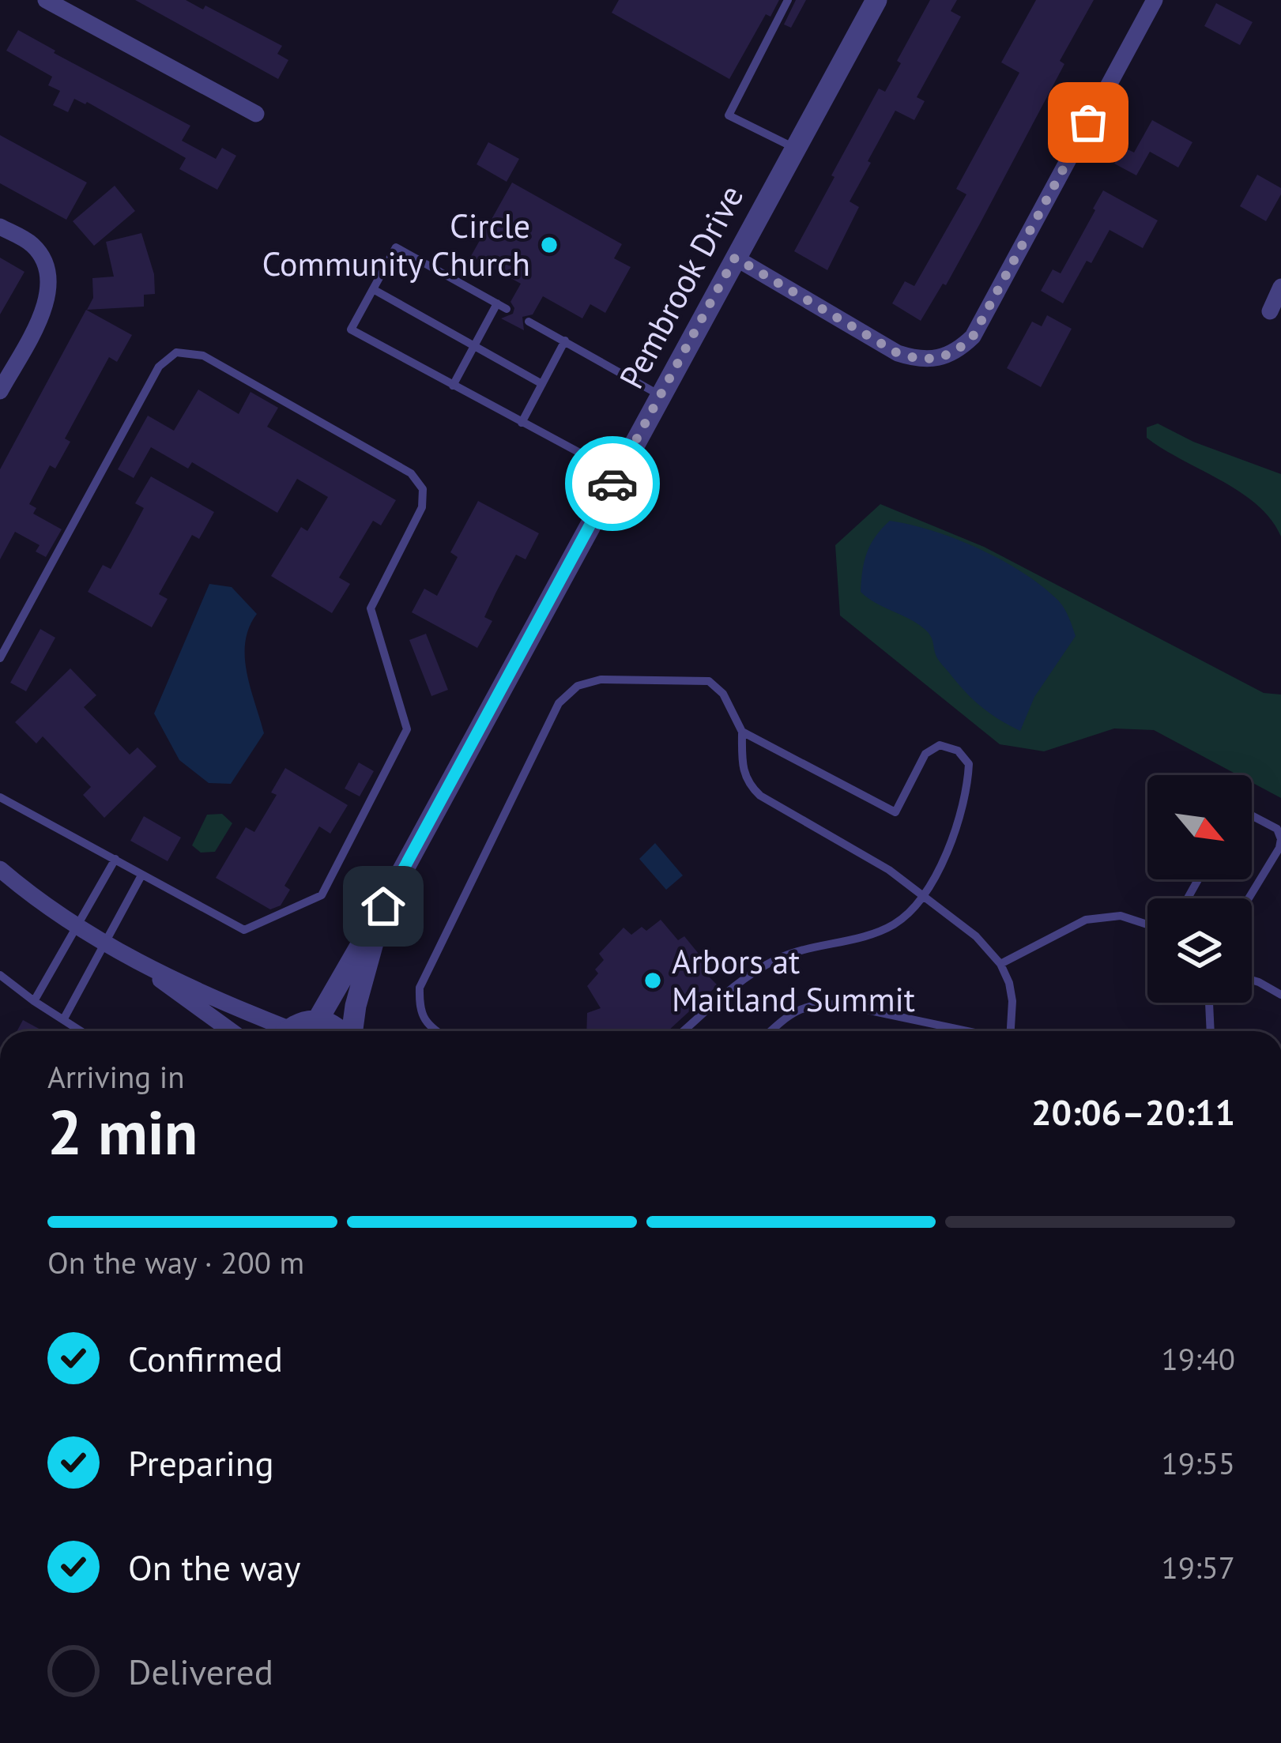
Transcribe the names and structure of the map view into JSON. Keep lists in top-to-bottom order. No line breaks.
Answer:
{"streets":{"street":["Pembrook Drive"]},"places":["Circle Community Church","Arbors at Maitland Summit"],"north":"bottom right","page":{"heading":["2 min","Arriving in","20:06–20:11"],"bar":"On the way · 200 m","list":[["Confirmed","19:40"],["Preparing","19:55"],["On the way","19:57"],"Delivered"]}}
